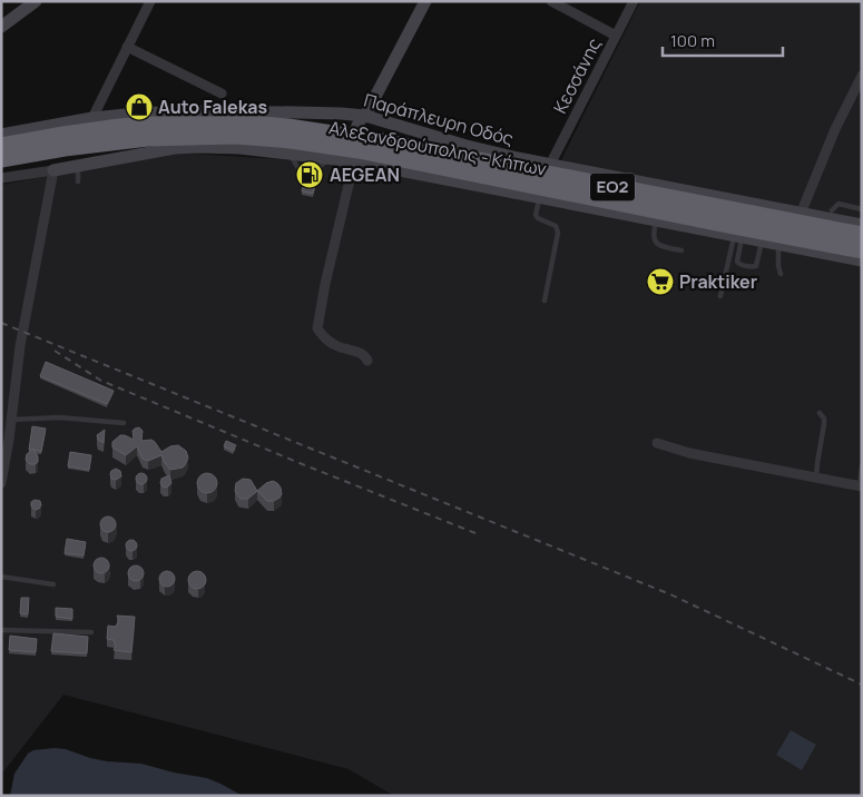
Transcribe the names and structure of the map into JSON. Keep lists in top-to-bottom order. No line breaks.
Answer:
{"streets":{"highway":["Αλεξανδρούπολης - Κήπων","ΕΟ2"],"street":["Κεσσάνης","Παράπλευρη Οδός"]},"crossings":[["Κεσσάνης","Παράπλευρη Οδός"]],"places":{"shop":["Auto Falekas"],"fuel station":["AEGEAN"],"supermarket":["Praktiker"]},"scale_bar":"100 m"}
